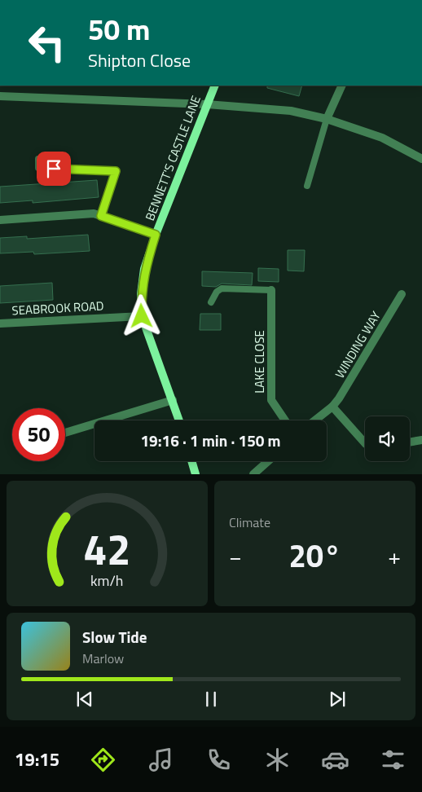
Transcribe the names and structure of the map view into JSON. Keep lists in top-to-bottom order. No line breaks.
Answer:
{"streets":{"main road":["BENNETT'S CASTLE LANE"],"street":["SEABROOK ROAD","WINDING WAY","LAKE CLOSE"]},"crossings":[["BENNETT'S CASTLE LANE","SEABROOK ROAD"]],"page":{"turn":["50 m","Shipton Close"],"limit":"50","trip":"19:16 · 1 min · 150 m","tile":"Climate","heat":["−","20°","+"],"song":["Slow Tide","Marlow"],"tabs":"19:15","gauge":["42","km/h"]}}
